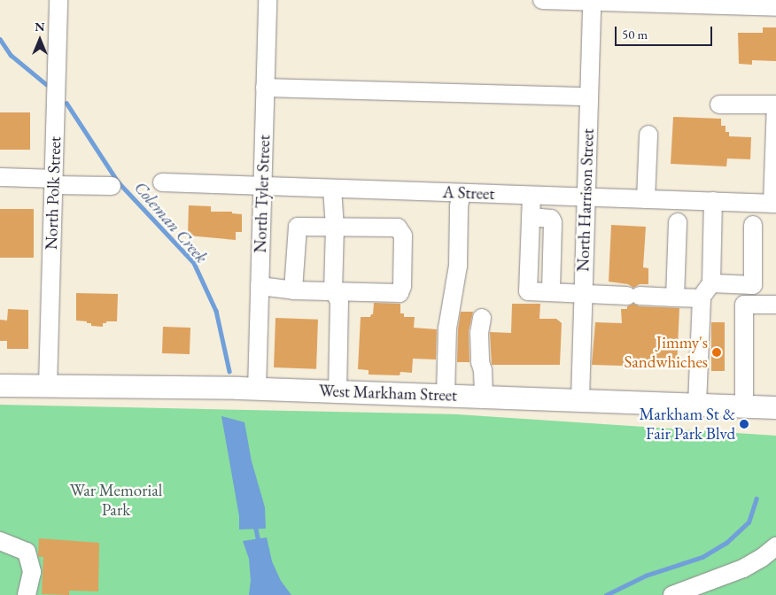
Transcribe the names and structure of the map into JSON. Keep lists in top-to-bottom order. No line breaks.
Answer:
{"streets":{"main road":["West Markham Street"],"street":["North Polk Street","A Street","North Tyler Street","North Harrison Street"]},"crossings":[["North Polk Street","West Markham Street"],["A Street","North Tyler Street"],["A Street","North Harrison Street"],["North Tyler Street","West Markham Street"],["North Harrison Street","West Markham Street"]],"water":["Coleman Creek"],"parks":["War Memorial Park"],"places":["Jimmy's Sandwhiches","Markham St & Fair Park Blvd"],"scale_bar":"50 m","north":"top"}
